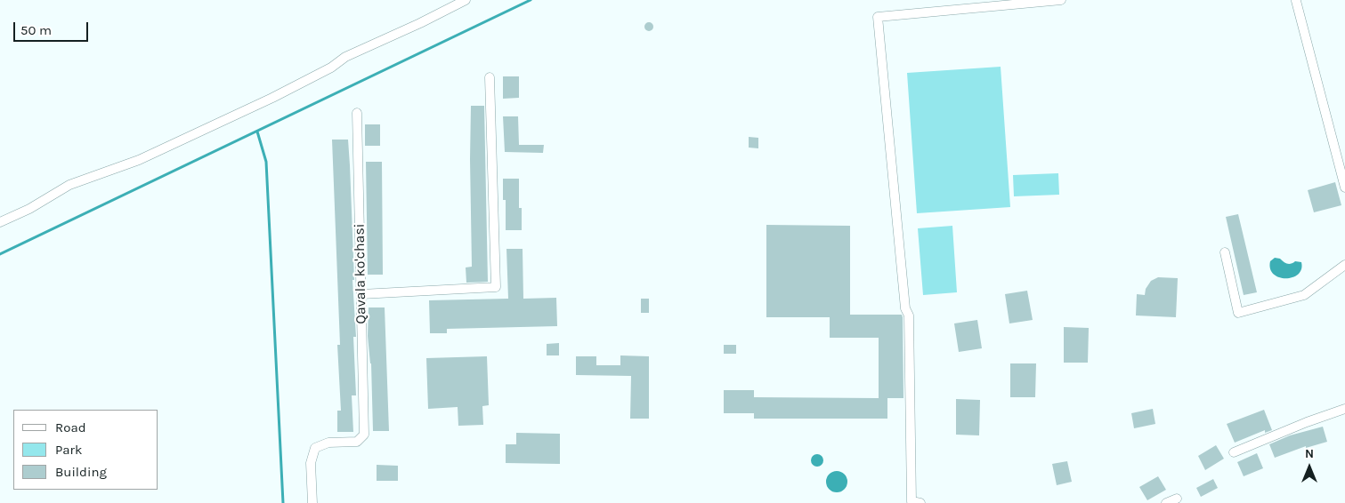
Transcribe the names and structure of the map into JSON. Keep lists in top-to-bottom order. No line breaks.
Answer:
{"streets":{"street":["Qavala ko'chasi"]},"legend":["Road","Park","Building"],"scale_bar":"50 m","north":"top"}
